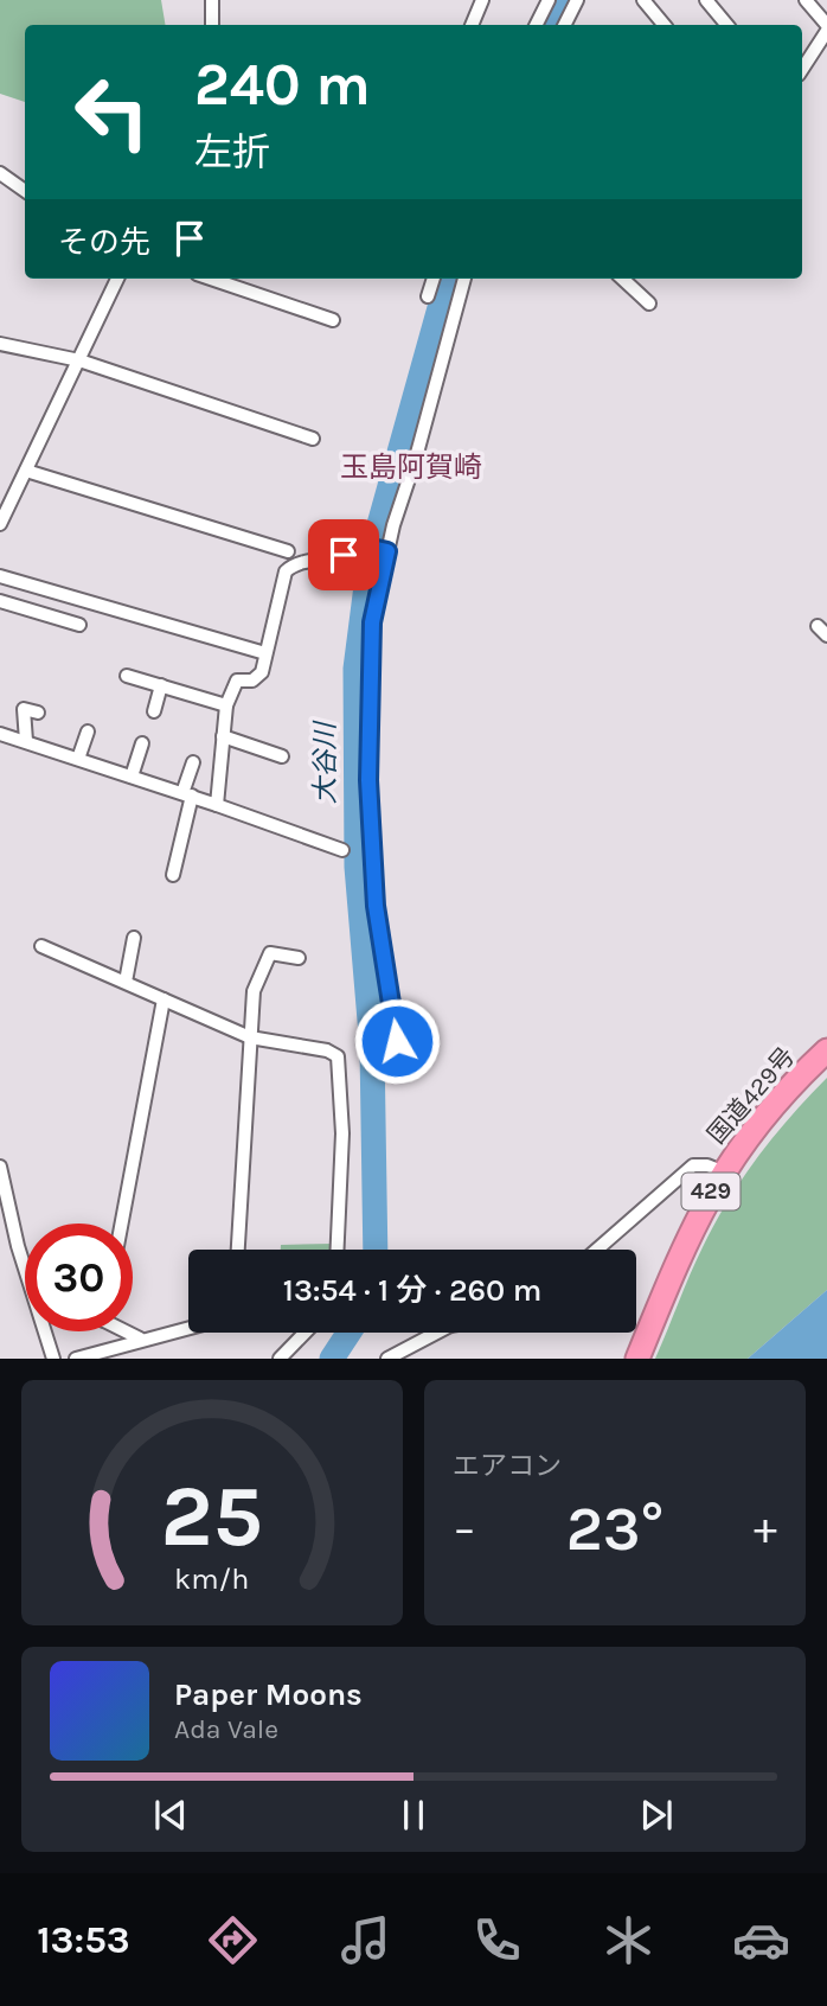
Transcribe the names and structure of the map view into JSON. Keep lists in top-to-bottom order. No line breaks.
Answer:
{"streets":{"highway":["国道429号","429"]},"districts":["玉島阿賀崎"],"water":["大谷川"],"page":{"turn":["240 m","左折"],"then":"その先","limit":"30","trip":"13:54 · 1 分 · 260 m","tile":"エアコン","heat":["−","23°","+"],"song":["Paper Moons","Ada Vale"],"tabs":"13:53","gauge":["25","km/h"]}}
